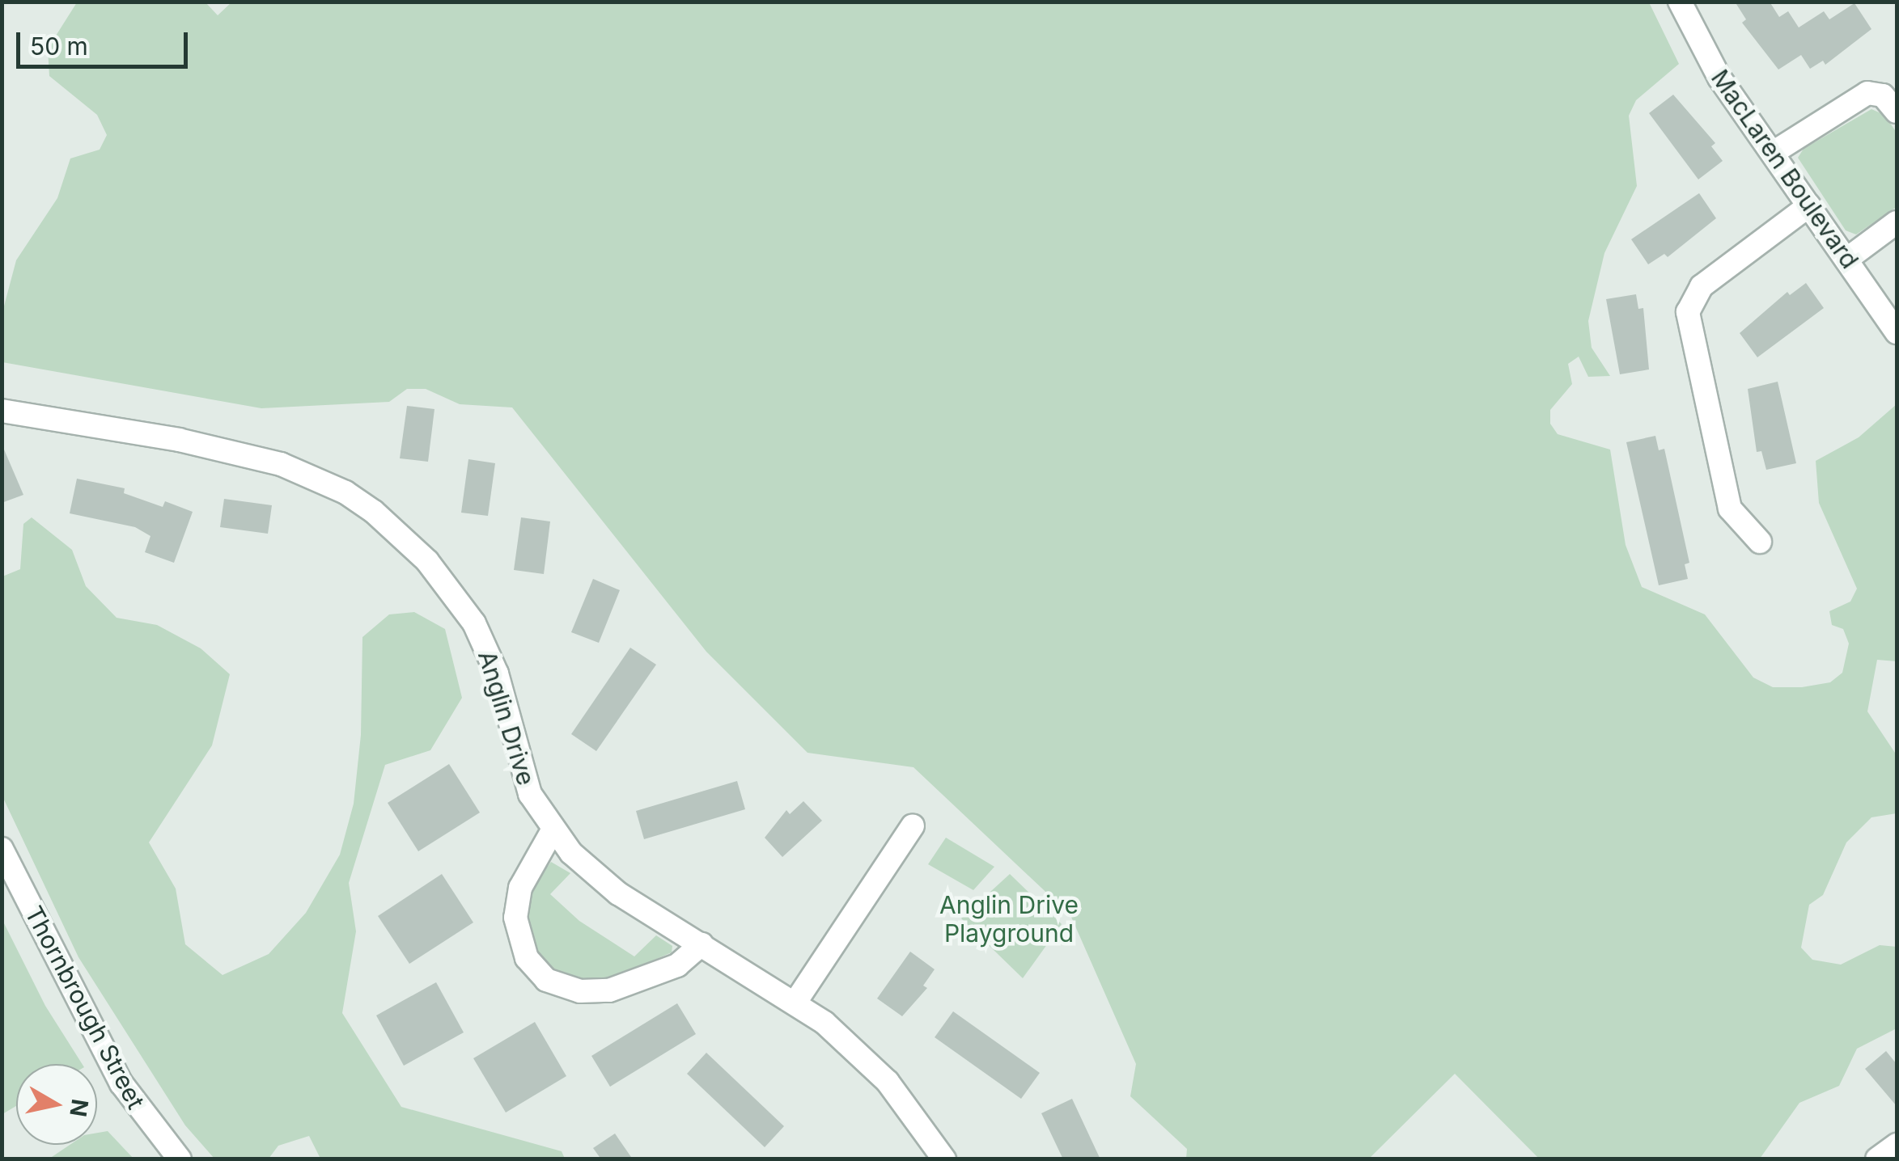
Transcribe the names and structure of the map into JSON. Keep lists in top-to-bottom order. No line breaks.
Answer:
{"streets":{"street":["MacLaren Boulevard","Anglin Drive","Thornbrough Street"]},"parks":["Anglin Drive Playground"],"scale_bar":"50 m","north":"right"}
